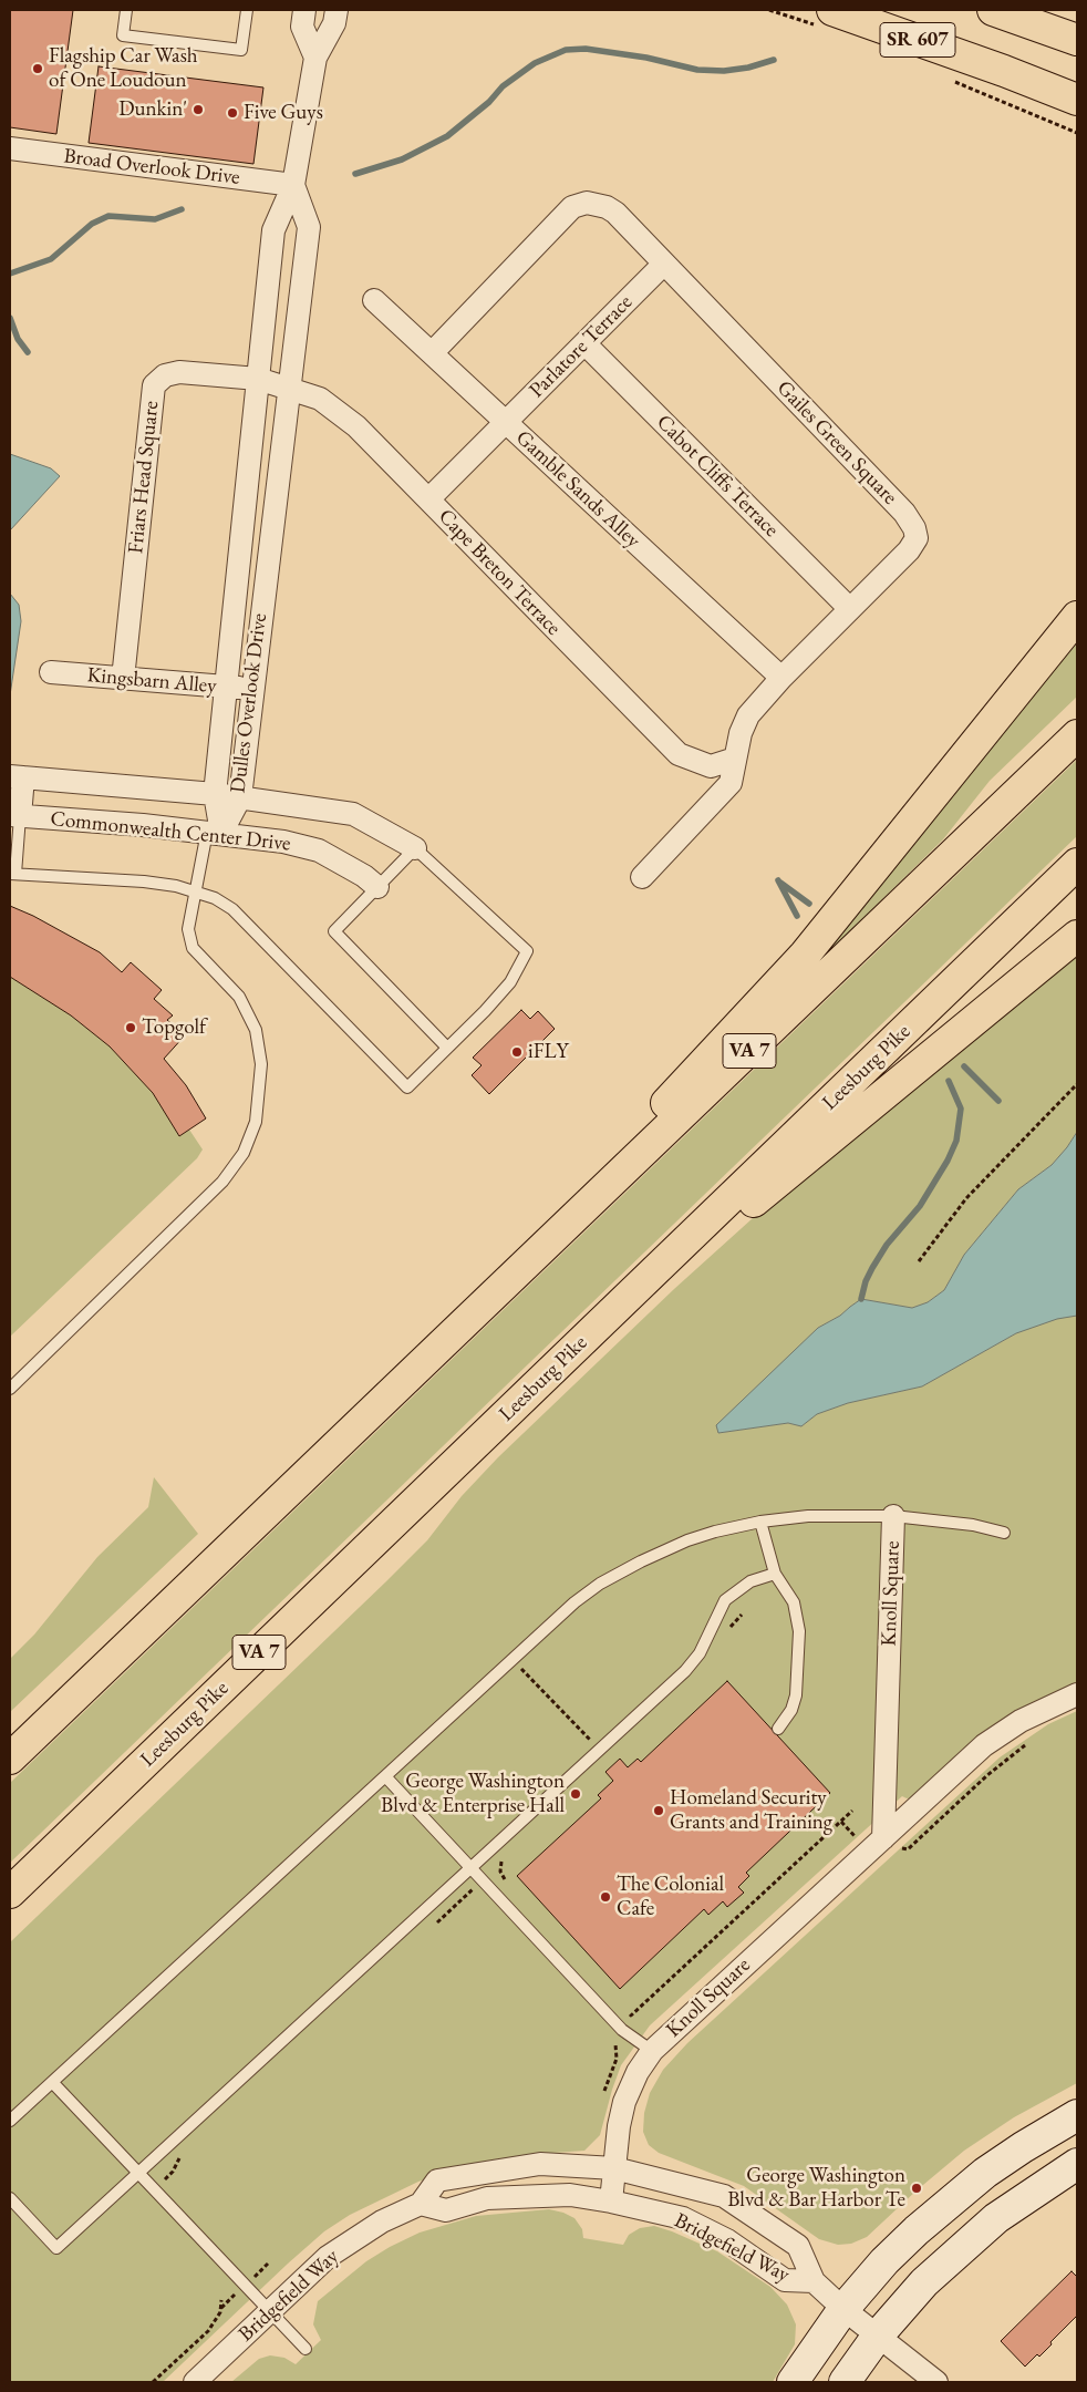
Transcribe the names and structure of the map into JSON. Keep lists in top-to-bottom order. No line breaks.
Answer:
{"streets":{"main road":["SR 607","VA 7","Leesburg Pike"],"street":["Broad Overlook Drive","Parlatore Terrace","Gailes Green Square","Cabot Cliffs Terrace","Friars Head Square","Gamble Sands Alley","Cape Breton Terrace","Kingsbarn Alley","Dulles Overlook Drive","Commonwealth Center Drive","Knoll Square","Bridgefield Way"]},"crossings":[["Broad Overlook Drive","Dulles Overlook Drive"],["Parlatore Terrace","Gailes Green Square"],["Parlatore Terrace","Cabot Cliffs Terrace"],["Parlatore Terrace","Gamble Sands Alley"],["Parlatore Terrace","Cape Breton Terrace"],["Gailes Green Square","Cabot Cliffs Terrace"],["Gailes Green Square","Gamble Sands Alley"],["Gailes Green Square","Cape Breton Terrace"],["Friars Head Square","Cape Breton Terrace"],["Friars Head Square","Kingsbarn Alley"],["Friars Head Square","Dulles Overlook Drive"],["Cape Breton Terrace","Dulles Overlook Drive"],["Kingsbarn Alley","Dulles Overlook Drive"],["Dulles Overlook Drive","Commonwealth Center Drive"],["Knoll Square","Bridgefield Way"]],"places":["Flagship Car Wash of One Loudoun","Dunkin'","Five Guys","Topgolf","iFLY","George Washington Blvd & Enterprise Hall","Homeland Security Grants and Training","The Colonial Cafe","George Washington Blvd & Bar Harbor Te"]}
